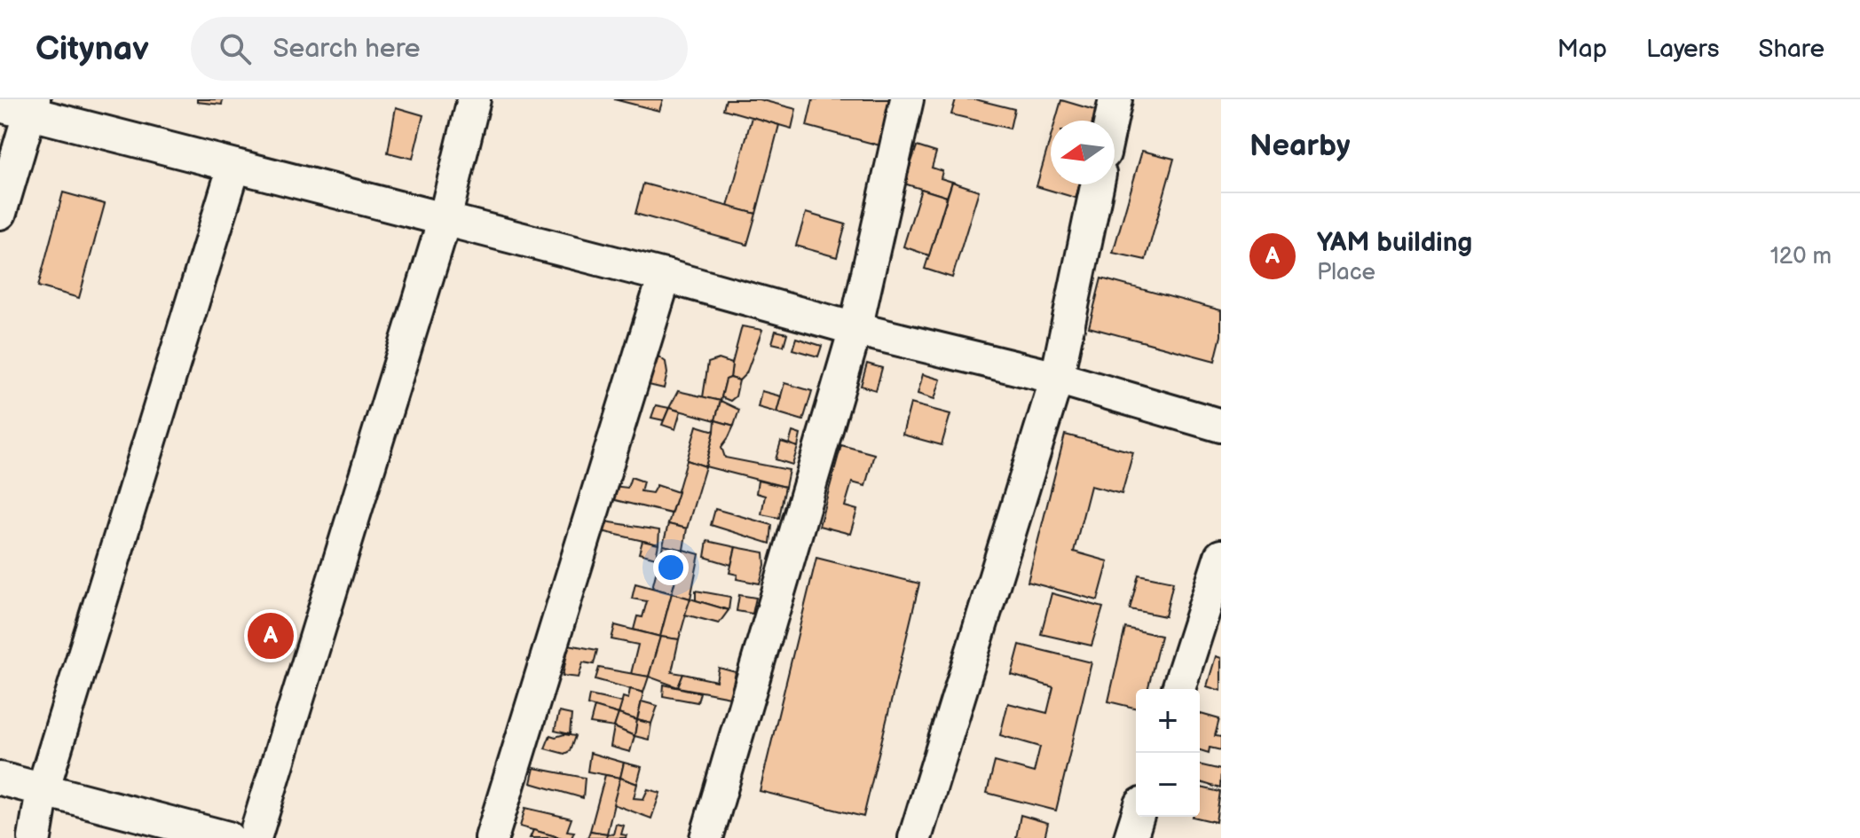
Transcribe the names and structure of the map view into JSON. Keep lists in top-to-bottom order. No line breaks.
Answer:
{"north":"left","page":{"header":"Citynav","search":"Search here","nav":["Map","Layers","Share"],"heading":"Nearby","list":[{"mark":"A","name":"YAM building","note":"Place","value":"120 m"}],"pins":"A","map_buttons":["+","−"]}}
